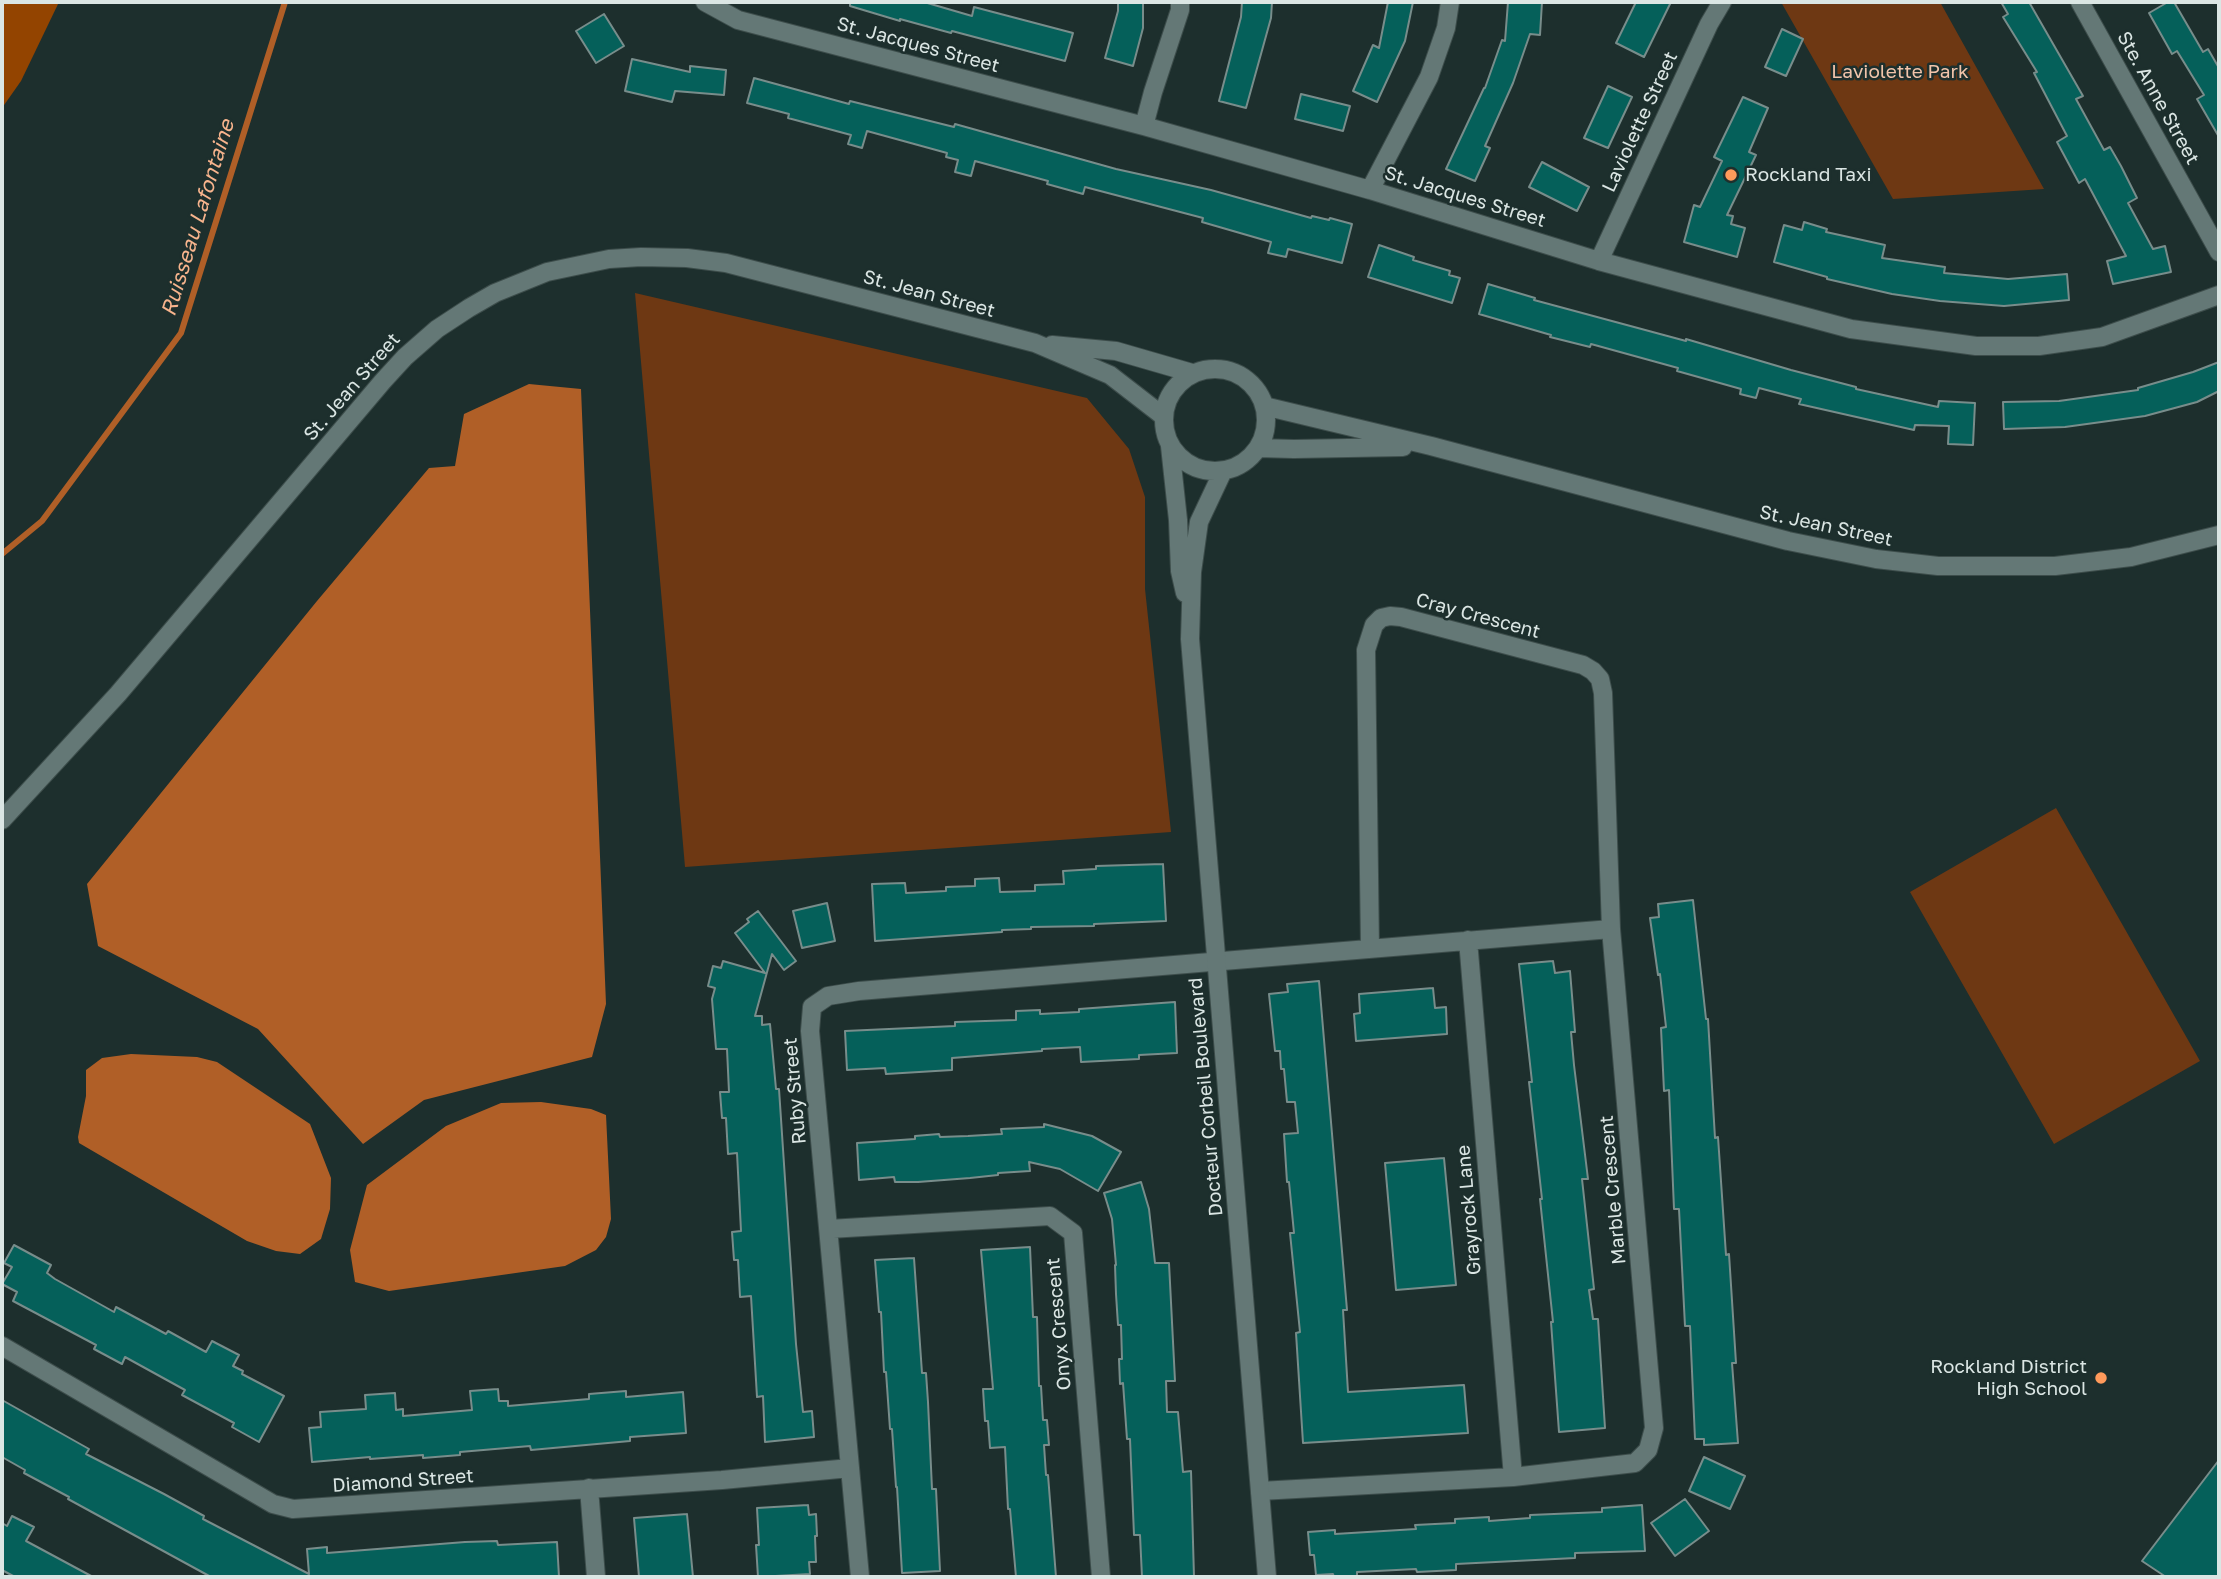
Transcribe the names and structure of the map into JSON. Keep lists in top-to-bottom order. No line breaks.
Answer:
{"streets":{"street":["St. Jacques Street","Ste. Anne Street","Laviolette Street","St. Jean Street","Cray Crescent","Ruby Street","Docteur Corbeil Boulevard","Marble Crescent","Grayrock Lane","Onyx Crescent","Diamond Street"]},"crossings":[["St. Jacques Street","Laviolette Street"],["St. Jean Street","Docteur Corbeil Boulevard"],["Cray Crescent","Marble Crescent"],["Ruby Street","Docteur Corbeil Boulevard"],["Ruby Street","Onyx Crescent"],["Ruby Street","Diamond Street"],["Docteur Corbeil Boulevard","Marble Crescent"],["Marble Crescent","Grayrock Lane"]],"water":["Ruisseau Lafontaine"],"parks":["Laviolette Park"],"places":["Rockland Taxi","Rockland District High School"]}
